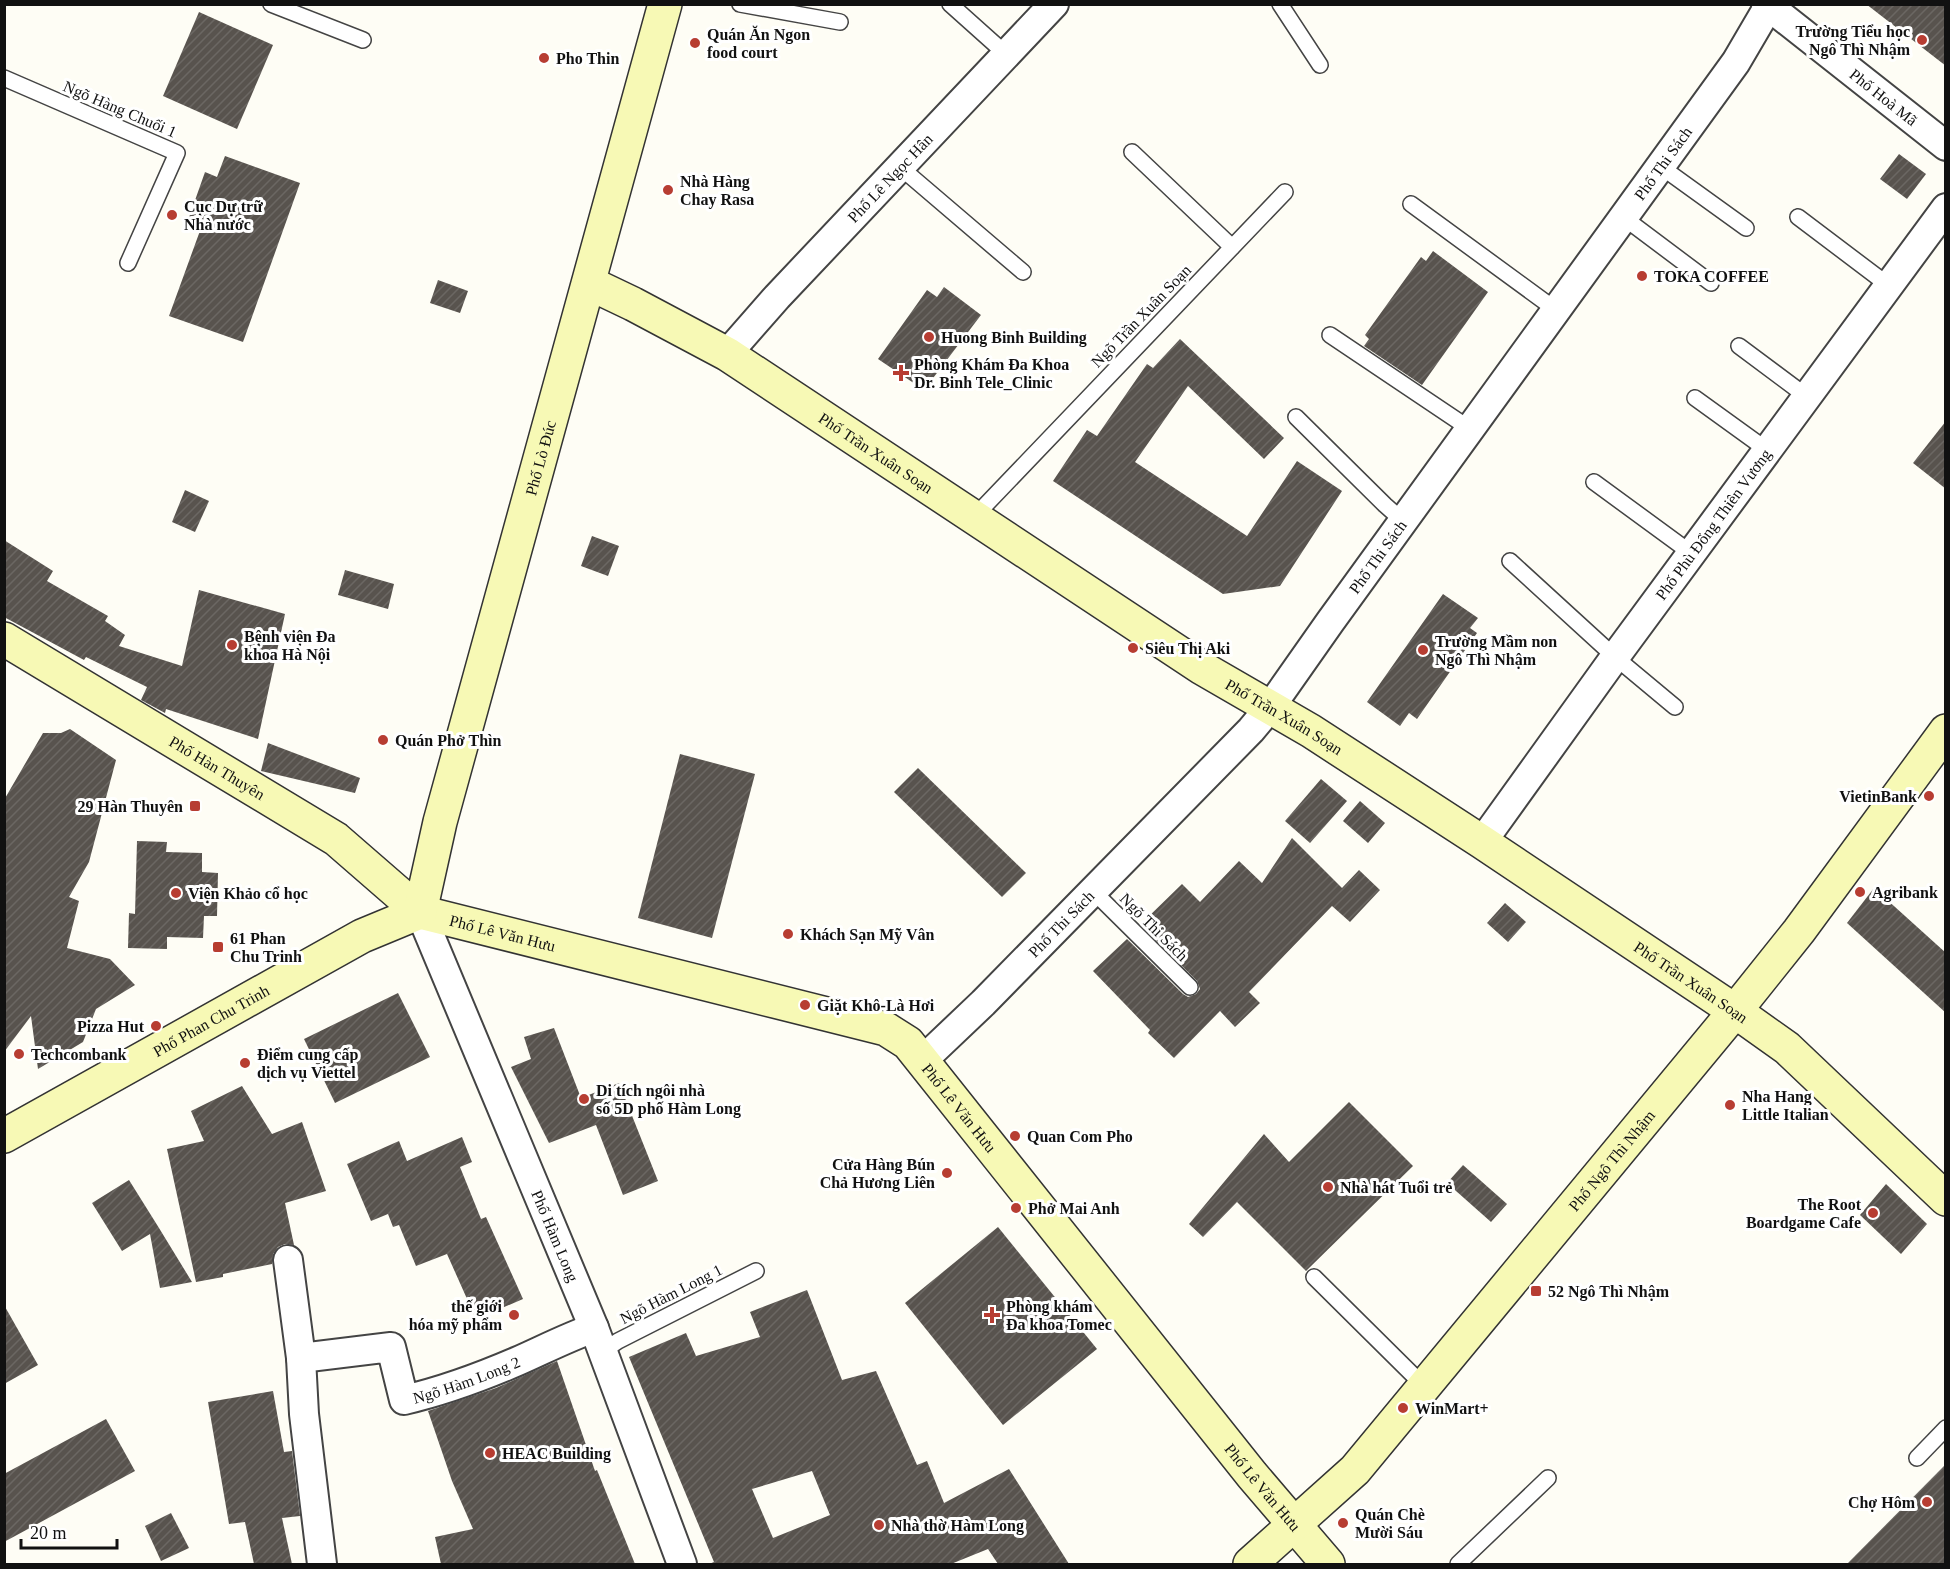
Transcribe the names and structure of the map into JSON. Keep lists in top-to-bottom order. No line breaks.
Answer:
{"streets":{"street":["Phố Hoà Mã","Phố Thi Sách","Phố Lê Ngọc Hân","Phố Trần Xuân Soạn","Phố Lò Đúc","Phố Phù Đổng Thiên Vương","Phố Hàn Thuyên","Phố Lê Văn Hưu","Phố Phan Chu Trinh","Phố Ngô Thì Nhậm","Phố Hàm Long","Ngõ Hàm Long 2"],"lane":["Ngõ Hàng Chuối 1","Ngõ Trần Xuân Soạn","Ngõ Thi Sách","Ngõ Hàm Long 1"]},"crossings":[["Phố Hoà Mã","Phố Thi Sách"],["Phố Thi Sách","Phố Trần Xuân Soạn"],["Phố Thi Sách","Ngõ Thi Sách"],["Phố Thi Sách","Phố Lê Văn Hưu"],["Phố Lê Ngọc Hân","Phố Trần Xuân Soạn"],["Ngõ Trần Xuân Soạn","Phố Trần Xuân Soạn"],["Phố Trần Xuân Soạn","Phố Lò Đúc"],["Phố Trần Xuân Soạn","Phố Phù Đổng Thiên Vương"],["Phố Trần Xuân Soạn","Phố Ngô Thì Nhậm"],["Phố Lò Đúc","Phố Hàn Thuyên"],["Phố Lò Đúc","Phố Lê Văn Hưu"],["Phố Lò Đúc","Phố Phan Chu Trinh"],["Phố Lò Đúc","Phố Hàm Long"],["Phố Hàn Thuyên","Phố Lê Văn Hưu"],["Phố Hàn Thuyên","Phố Phan Chu Trinh"],["Phố Hàn Thuyên","Phố Hàm Long"],["Phố Lê Văn Hưu","Phố Phan Chu Trinh"],["Phố Lê Văn Hưu","Phố Ngô Thì Nhậm"],["Phố Lê Văn Hưu","Phố Hàm Long"],["Phố Phan Chu Trinh","Phố Hàm Long"],["Phố Hàm Long","Ngõ Hàm Long 1"],["Phố Hàm Long","Ngõ Hàm Long 2"],["Ngõ Hàm Long 1","Ngõ Hàm Long 2"]],"places":{"other":["Trường Tiểu học Ngô Thì Nhậm","Quán Ăn Ngon food court","Pho Thin","Nhà Hàng Chay Rasa","Cục Dự trữ Nhà nước","TOKA COFFEE","Huong Binh Building","Bệnh viện Đa khoa Hà Nội","Siêu Thị Aki","Trường Mầm non Ngô Thì Nhậm","Quán Phở Thìn","VietinBank","Agribank","Viện Khảo cổ học","Khách Sạn Mỹ Vân","Giặt Khô-Là Hơi","Pizza Hut","Techcombank","Điểm cung cấp dịch vụ Viettel","Di tích ngôi nhà số 5D phố Hàm Long","Nha Hang Little Italian","Quan Com Pho","Cửa Hàng Bún Chả Hương Liên","Nhà hát Tuổi trẻ","Phở Mai Anh","The Root Boardgame Cafe","thế giới hóa mỹ phẩm","WinMart+","HEAC Building","Chợ Hôm","Quán Chè Mười Sáu","Nhà thờ Hàm Long"],"health":["Phòng Khám Đa Khoa Dr. Binh Tele_Clinic","Phòng khám Đa khoa Tomec"],"transit":["29 Hàn Thuyên","61 Phan Chu Trinh","52 Ngô Thì Nhậm"]},"scale_bar":"20 m"}
